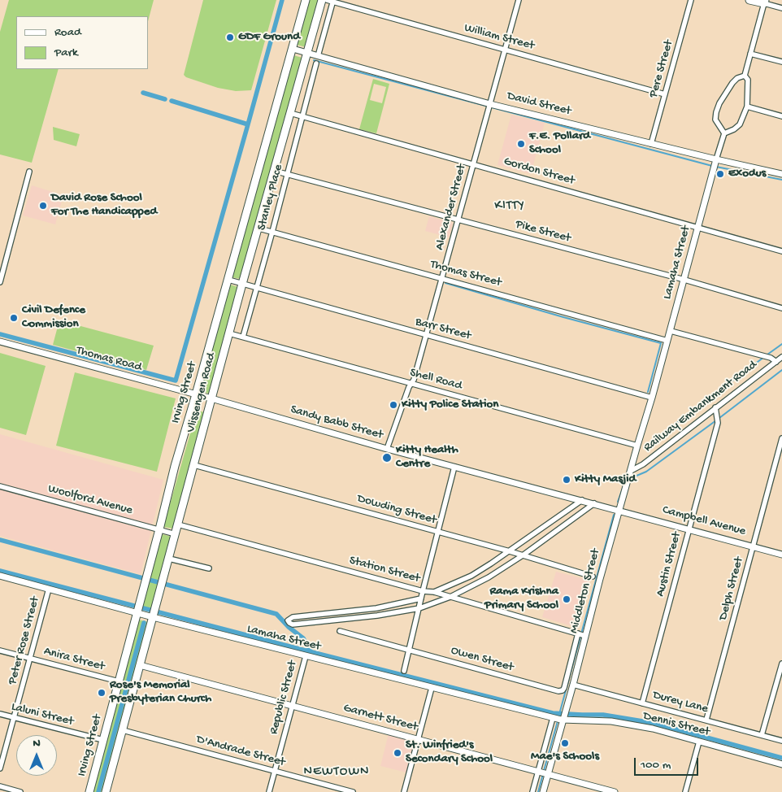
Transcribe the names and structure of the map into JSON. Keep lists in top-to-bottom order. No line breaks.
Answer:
{"streets":{"main road":["Irving Street","Vlissengen Road"],"street":["William Street","Pere Street","David Street","Gordon Street","Stanley Place","Alexander Street","Pike Street","Lamaha Street","Thomas Street","Barr Street","Thomas Road","Shell Road","Railway Embankment Road","Sandy Babb Street","Woolford Avenue","Dowding Street","Campbell Avenue","Austin Street","Station Street","Delph Street","Middleton Street","Peter Rose Street","Anira Street","Owen Street","Republic Street","Durey Lane","Laluni Street","Garnett Street","Dennis Street","D'Andrade Street"]},"crossings":[["William Street","Pere Street"],["William Street","Alexander Street"],["Pere Street","David Street"],["David Street","Alexander Street"],["David Street","Lamaha Street"],["David Street","Irving Street"],["David Street","Vlissengen Road"],["Gordon Street","Stanley Place"],["Gordon Street","Alexander Street"],["Gordon Street","Lamaha Street"],["Gordon Street","Vlissengen Road"],["Stanley Place","Pike Street"],["Stanley Place","Thomas Street"],["Stanley Place","Barr Street"],["Stanley Place","Shell Road"],["Alexander Street","Pike Street"],["Alexander Street","Thomas Street"],["Alexander Street","Barr Street"],["Alexander Street","Shell Road"],["Alexander Street","Sandy Babb Street"],["Pike Street","Lamaha Street"],["Pike Street","Vlissengen Road"],["Lamaha Street","Thomas Street"],["Lamaha Street","Barr Street"],["Lamaha Street","Irving Street"],["Lamaha Street","Vlissengen Road"],["Lamaha Street","Middleton Street"],["Lamaha Street","Peter Rose Street"],["Lamaha Street","Republic Street"],["Lamaha Street","Dennis Street"],["Thomas Street","Vlissengen Road"],["Barr Street","Irving Street"],["Barr Street","Vlissengen Road"],["Barr Street","Middleton Street"],["Thomas Road","Irving Street"],["Thomas Road","Vlissengen Road"],["Thomas Road","Sandy Babb Street"],["Shell Road","Vlissengen Road"],["Shell Road","Middleton Street"],["Irving Street","Woolford Avenue"],["Irving Street","Anira Street"],["Irving Street","Laluni Street"],["Vlissengen Road","Sandy Babb Street"],["Vlissengen Road","Woolford Avenue"],["Vlissengen Road","Dowding Street"],["Vlissengen Road","Station Street"],["Vlissengen Road","Garnett Street"],["Vlissengen Road","D'Andrade Street"],["Railway Embankment Road","Austin Street"],["Railway Embankment Road","Middleton Street"],["Sandy Babb Street","Campbell Avenue"],["Sandy Babb Street","Middleton Street"],["Campbell Avenue","Austin Street"],["Campbell Avenue","Delph Street"],["Campbell Avenue","Middleton Street"],["Austin Street","Durey Lane"],["Station Street","Middleton Street"],["Station Street","Owen Street"],["Delph Street","Durey Lane"],["Middleton Street","Durey Lane"],["Middleton Street","Garnett Street"],["Middleton Street","Dennis Street"],["Peter Rose Street","Anira Street"],["Peter Rose Street","Laluni Street"],["Republic Street","Garnett Street"],["Republic Street","D'Andrade Street"]],"districts":["KITTY","NEWTOWN"],"places":["GDF Ground","F.E. Pollard School","Exodus","David Rose School For The Handicapped","Civil Defence Commission","Kitty Police Station","Kitty Health Centre","Kitty Masjid","Rama Krishna Primary School","Rose's Memorial Presbyterian Church","Mae's Schools","St. Winfried's Secondary School"],"legend":["Road","Park"],"scale_bar":"100 m","north":"top"}
